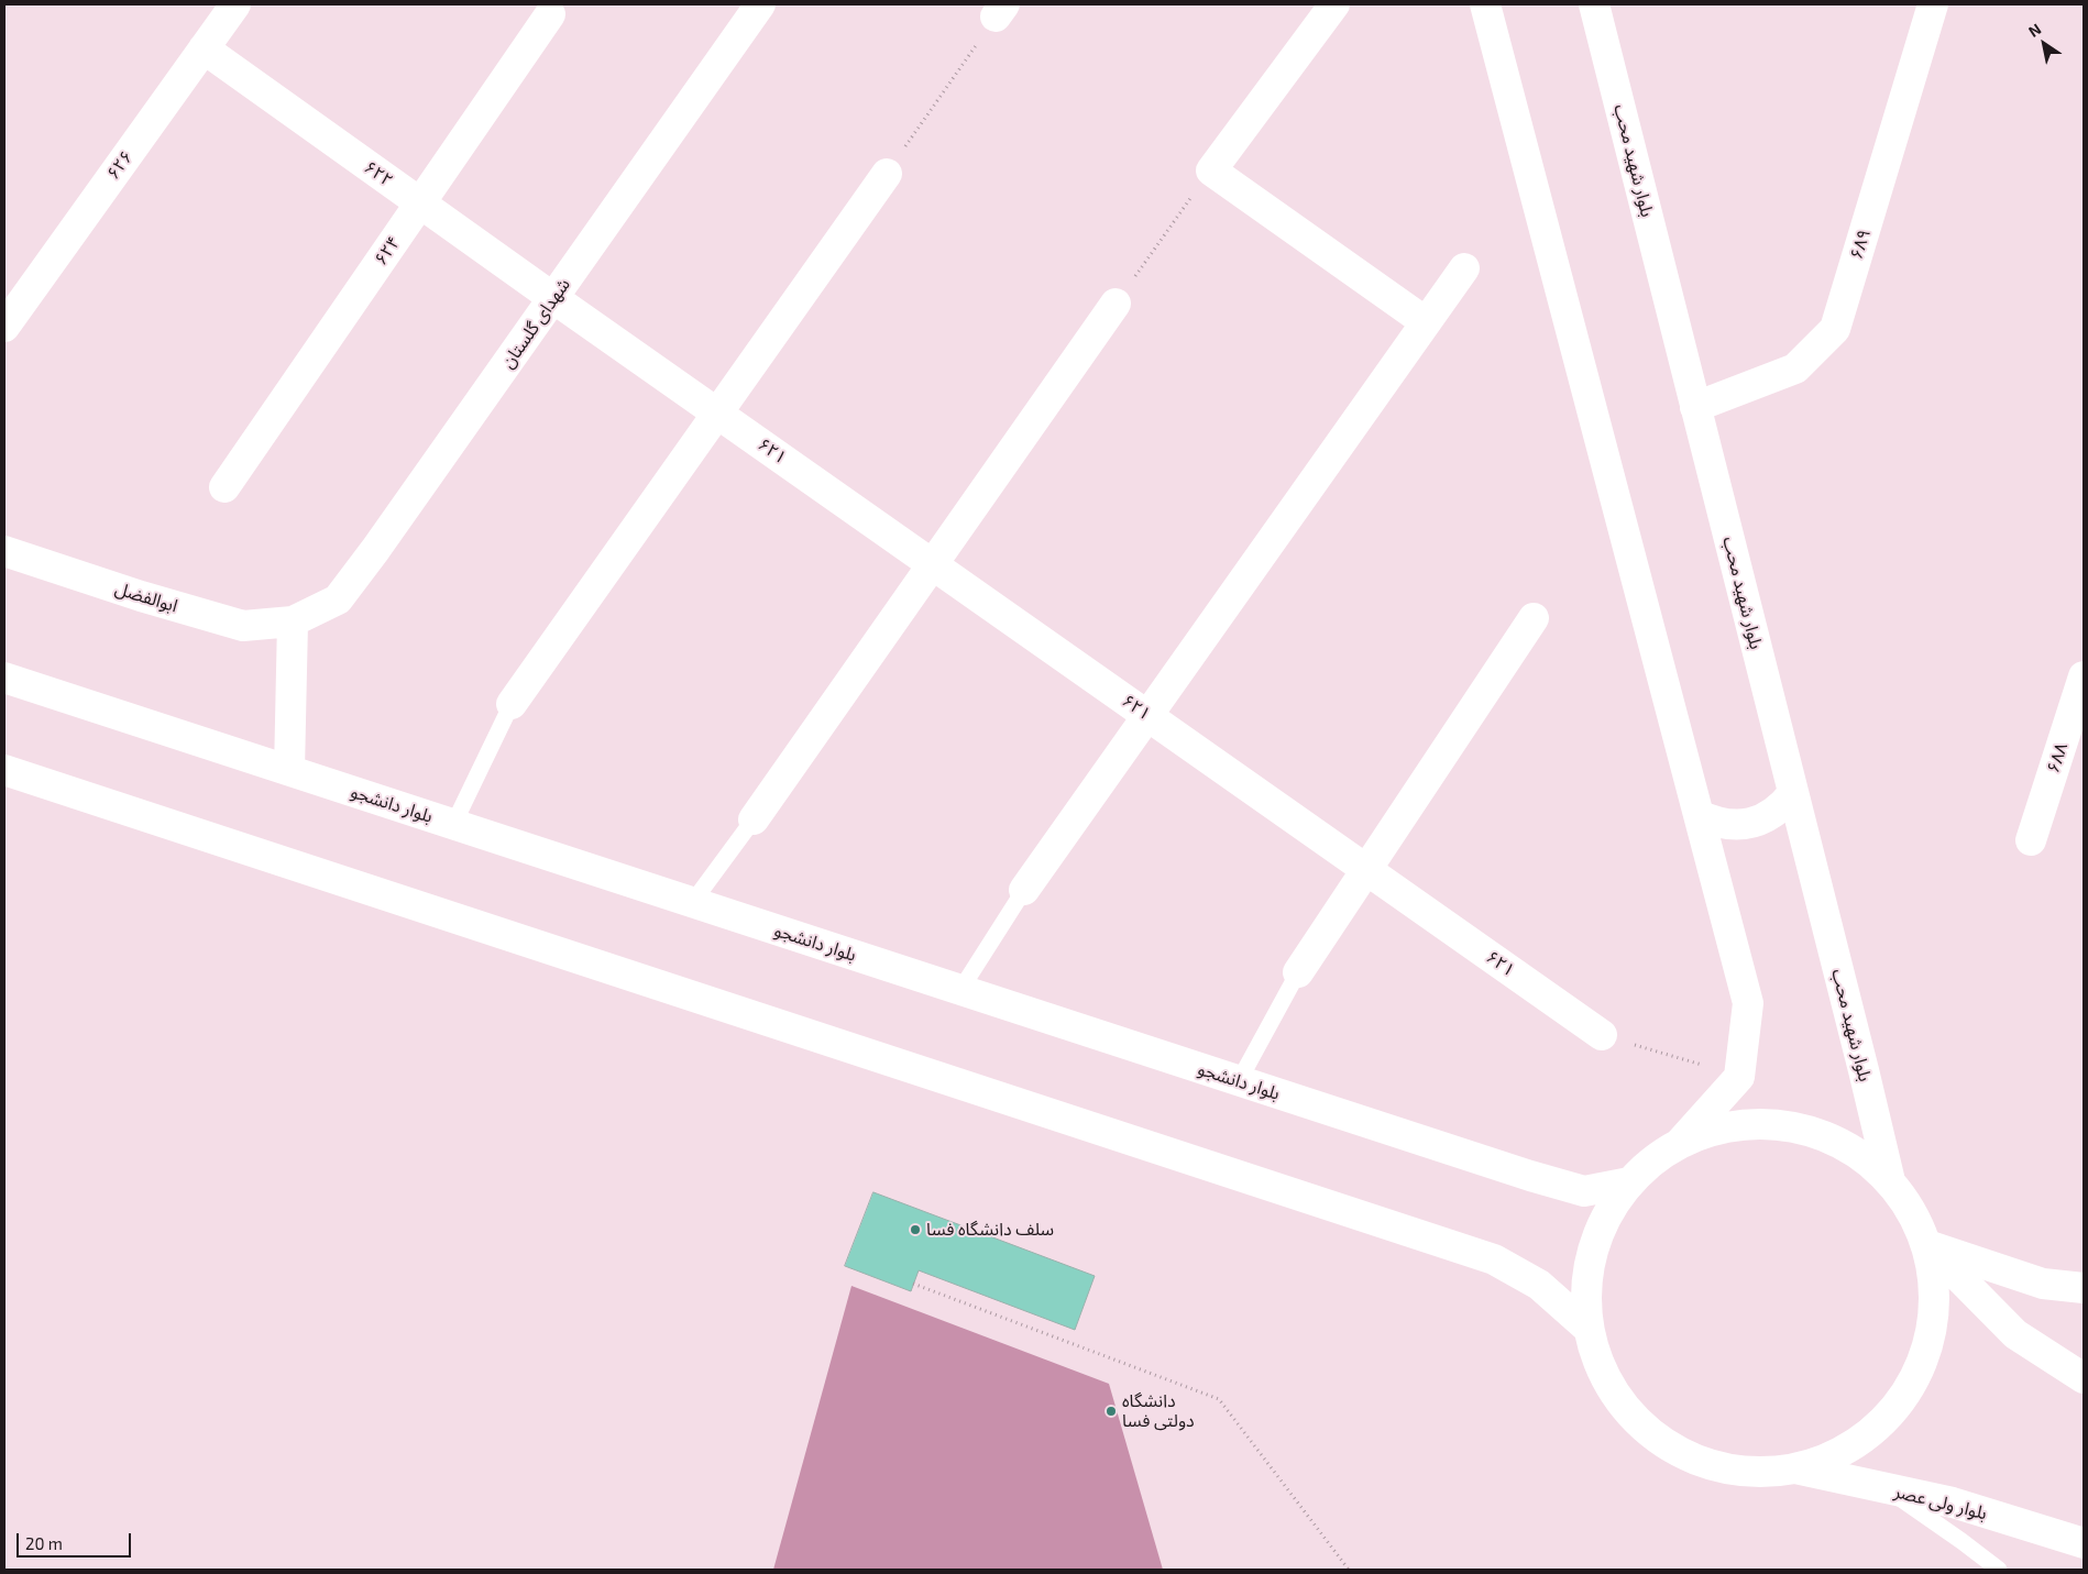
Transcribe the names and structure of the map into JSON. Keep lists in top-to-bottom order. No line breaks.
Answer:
{"streets":{"street":["بلوار شهید محب","۶۲۶","۶۲۲","۶۸۹","۶۲۴","شهدای گلستان","۶۲۱","ابوالفضل","۶۸۸","بلوار دانشجو","بلوار ولی عصر"]},"crossings":[["بلوار شهید محب","۶۸۹"],["۶۲۶","۶۲۲"],["۶۲۲","۶۲۴"],["۶۲۲","شهدای گلستان"],["۶۲۲","۶۲۱"],["شهدای گلستان","۶۲۱"],["شهدای گلستان","ابوالفضل"]],"places":["سلف دانشگاه فسا","دانشگاه دولتی فسا"],"scale_bar":"20 m","north":"top left"}
